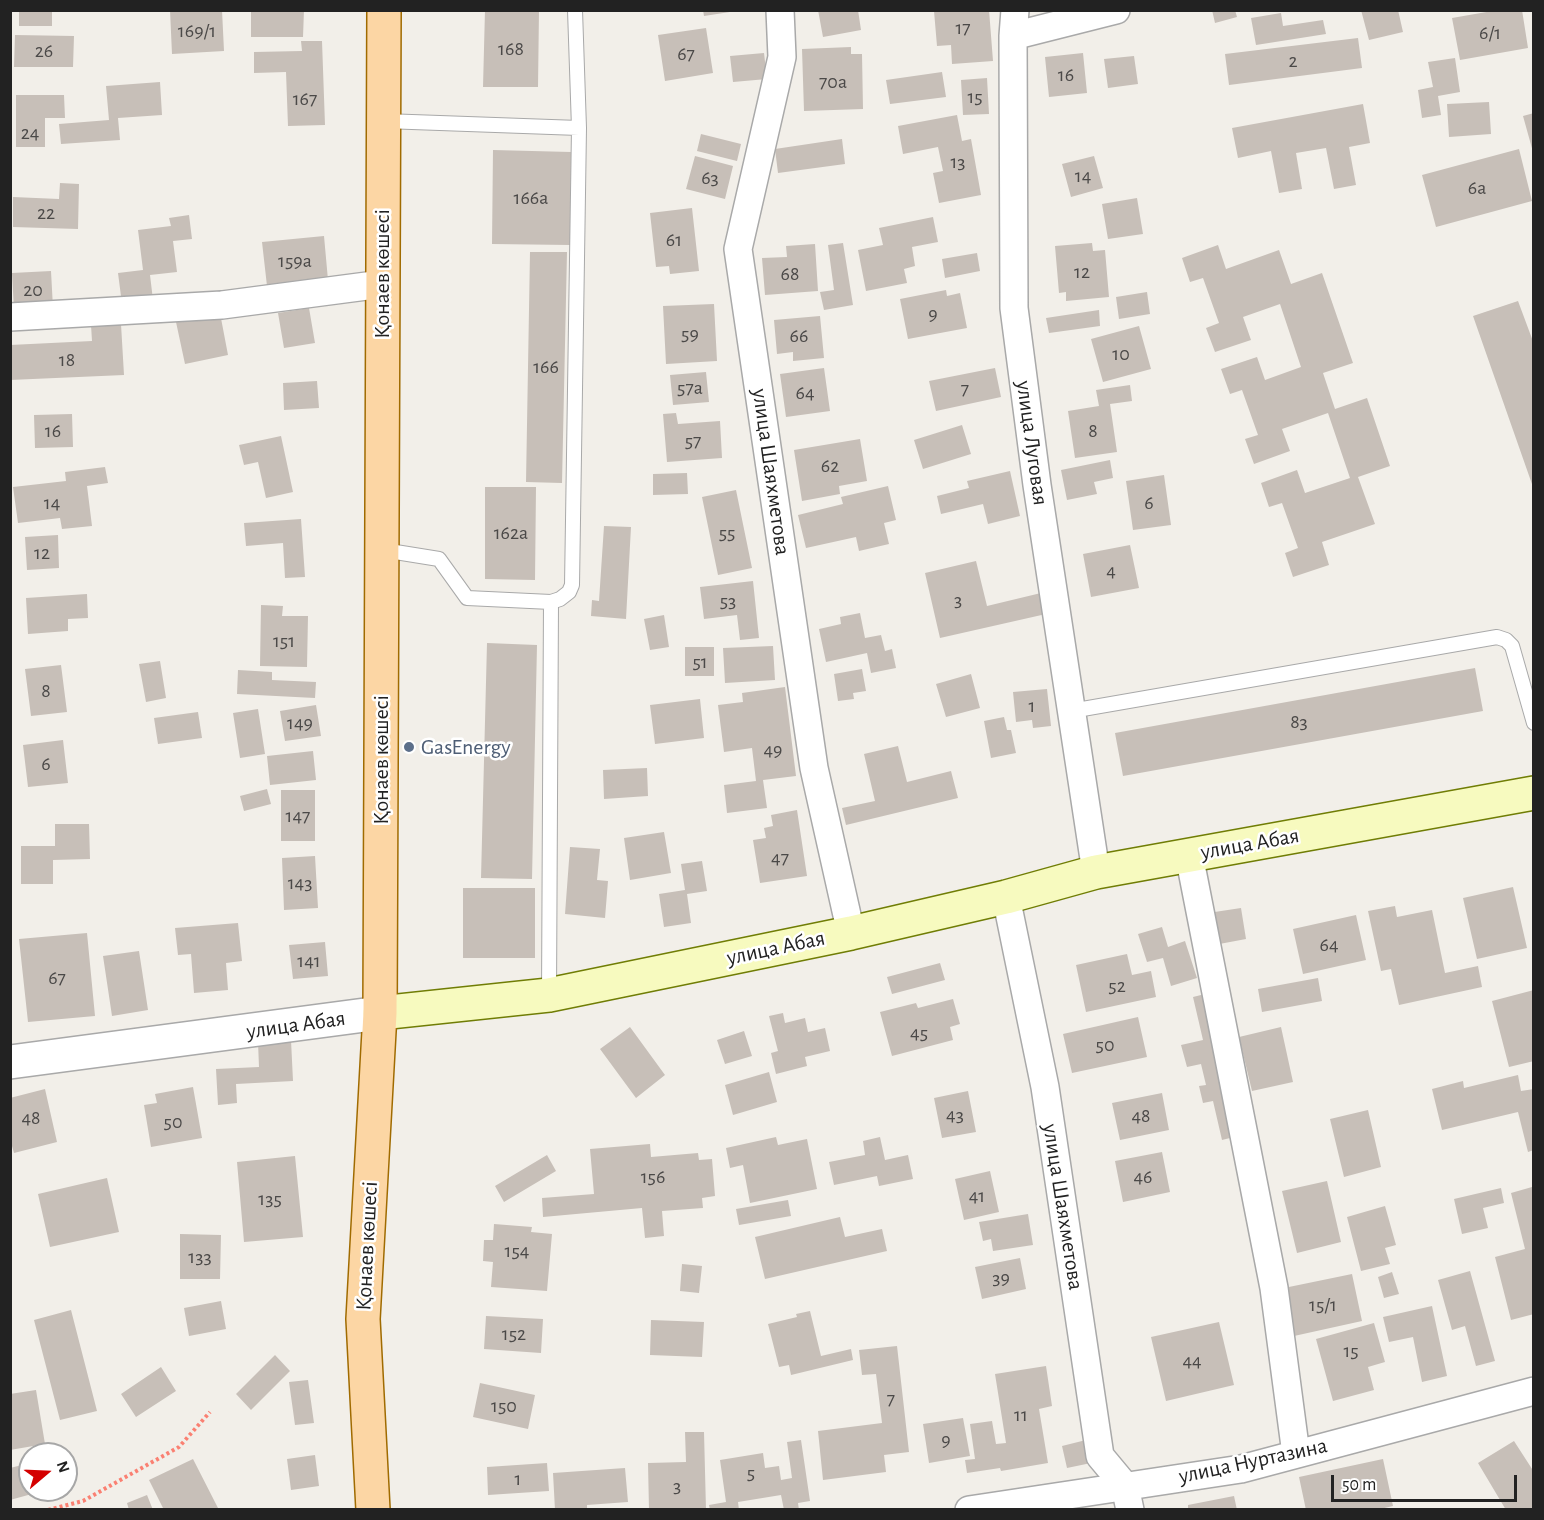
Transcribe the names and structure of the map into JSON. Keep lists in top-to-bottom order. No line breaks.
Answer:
{"streets":{"main road":["Қонаев көшесі","улица Абая"],"street":["улица Луговая","улица Шаяхметова","улица Нуртазина"]},"crossings":[["Қонаев көшесі","улица Абая"],["улица Луговая","улица Абая"],["улица Шаяхметова","улица Абая"],["улица Шаяхметова","улица Нуртазина"]],"places":["GasEnergy"],"house_numbers":["17","169/1","6/1","168","26","67","2","16","70а","15","167","24","13","14","63","6а","166а","22","61","159а","12","68","20","9","59","66","10","18","166","57а","7","64","16","8","57","62","14","6","162а","55","12","4","3","53","151","51","8","1","83","149","49","6","147","47","143","64","141","67","52","45","50","43","48","48","50","156","46","41","135","154","133","39","15/1","152","15","44","7","150","11","9","5","1","3"],"scale_bar":"50 m","north":"right"}
